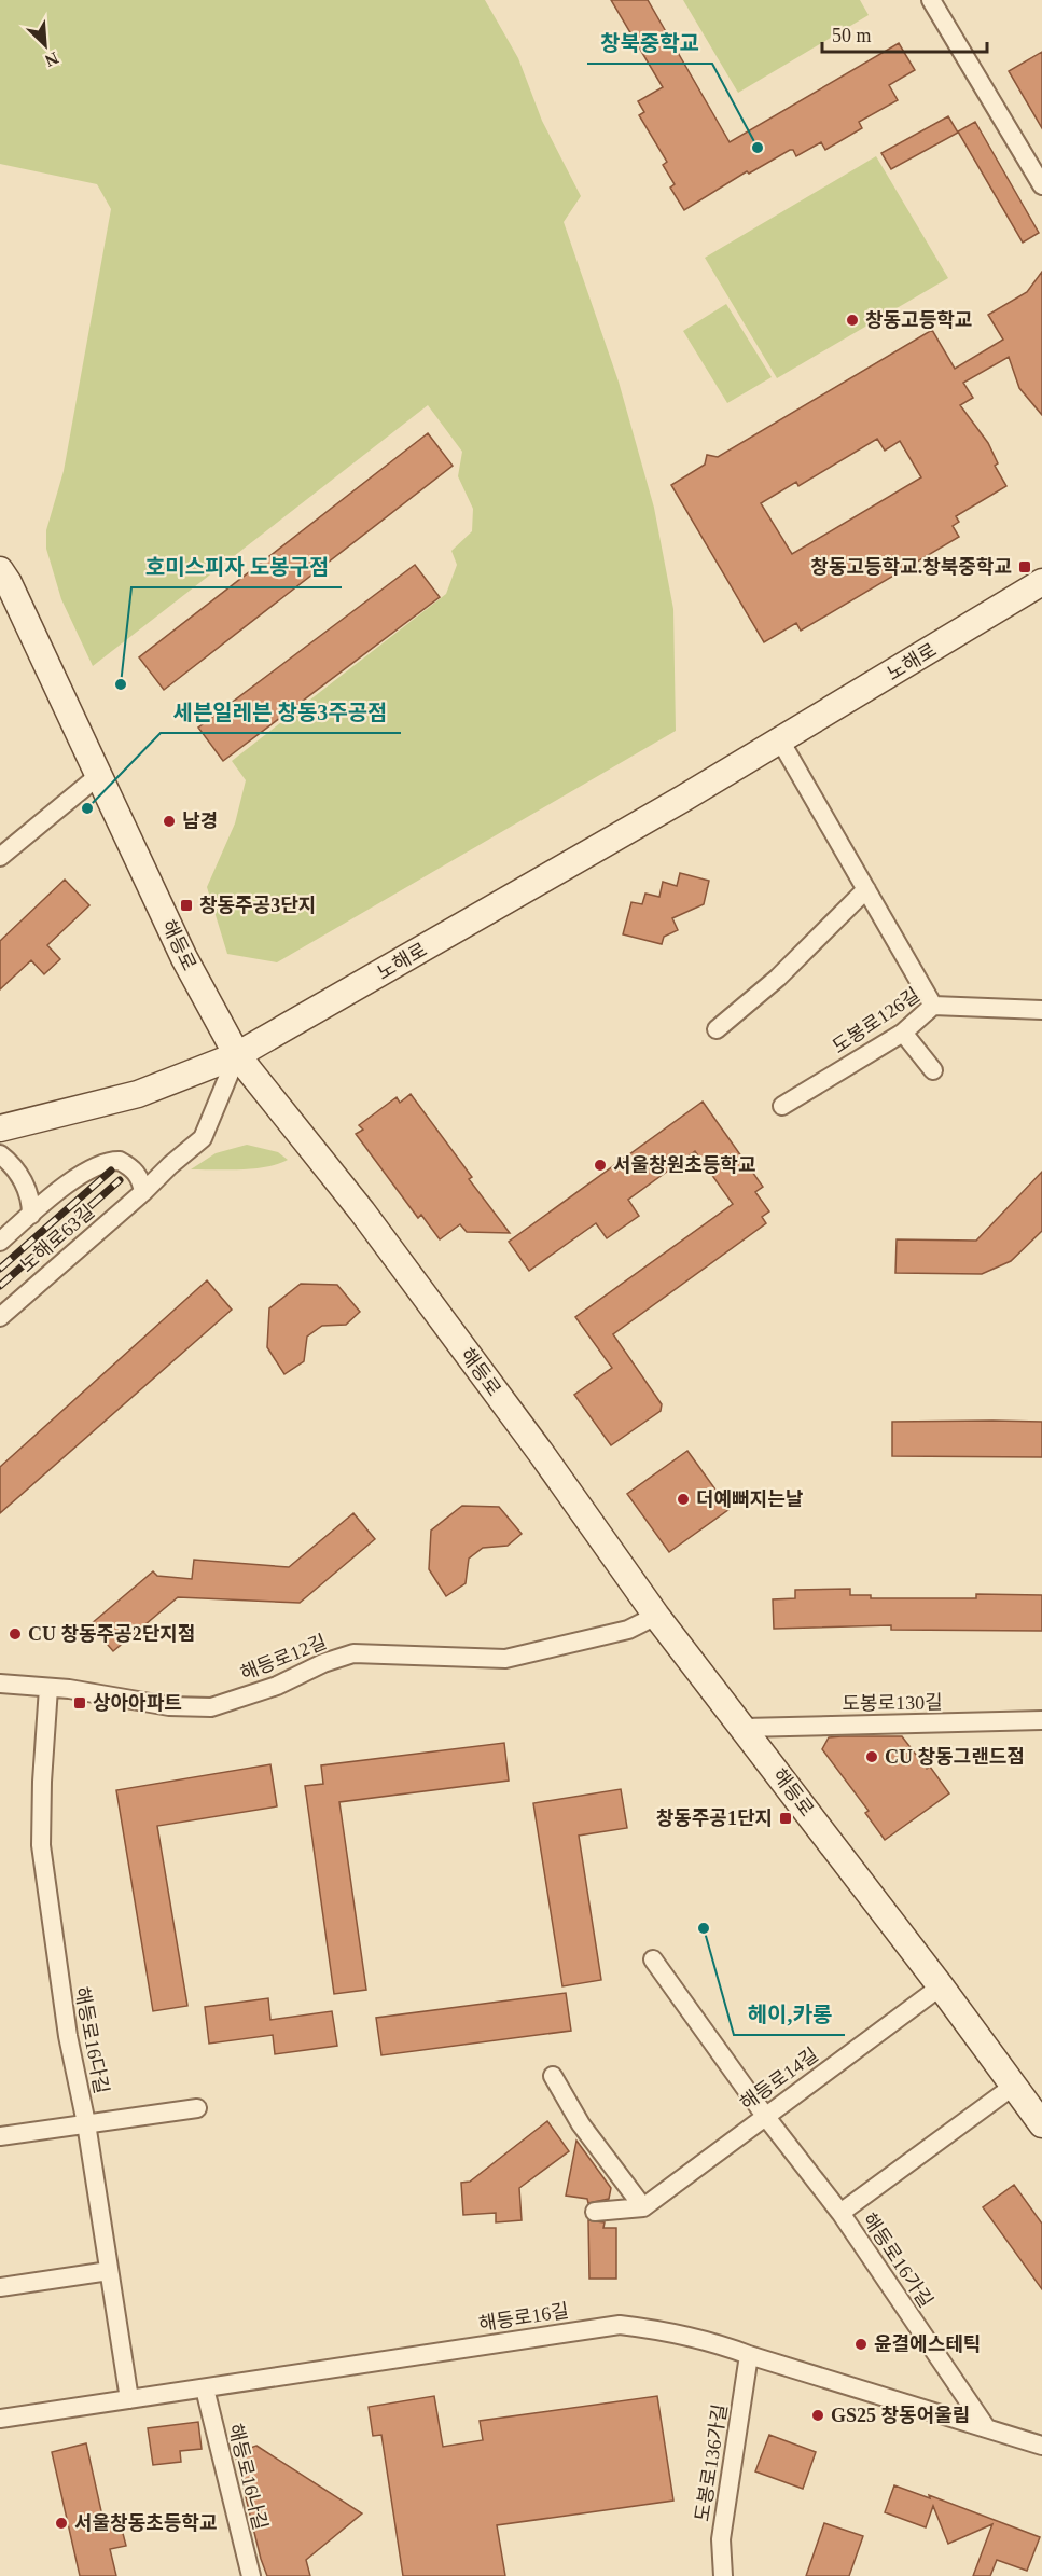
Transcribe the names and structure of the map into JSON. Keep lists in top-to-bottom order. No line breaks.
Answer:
{"streets":{"main road":["노해로","해등로"],"street":["도봉로126길","노해로63길","해등로12길","도봉로130길","해등로16다길","해등로14길","해등로16가길","해등로16길","도봉로136가길","해등로16나길"]},"crossings":[["노해로","해등로"],["노해로","노해로63길"],["해등로","노해로63길"],["해등로","해등로12길"],["해등로","도봉로130길"],["해등로","해등로14길"],["해등로","해등로16가길"],["해등로12길","해등로16다길"],["해등로16다길","해등로16길"],["해등로14길","해등로16가길"],["해등로16가길","해등로16길"],["해등로16길","도봉로136가길"],["해등로16길","해등로16나길"]],"places":{"other":["창북중학교","창동고등학교","호미스피자 도봉구점","세븐일레븐 창동3주공점","남경","서울창원초등학교","더예뻐지는날","CU 창동주공2단지점","CU 창동그랜드점","헤이,카롱","윤결에스테틱","GS25 창동어울림","서울창동초등학교"],"transit":["창동고등학교.창북중학교","창동주공3단지","상아아파트","창동주공1단지"]},"scale_bar":"50 m","north":"bottom right"}
